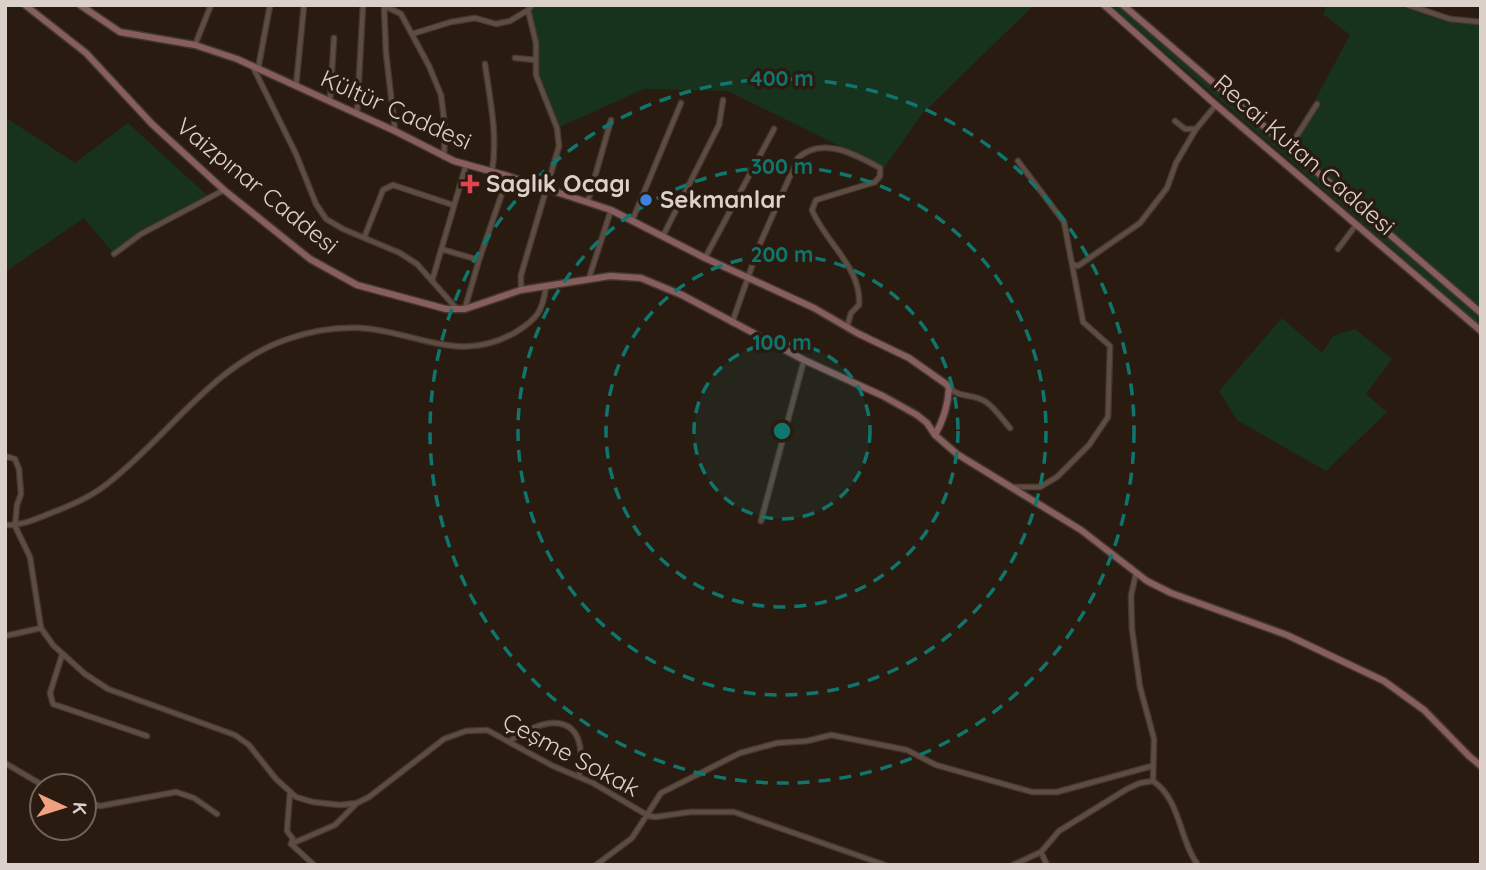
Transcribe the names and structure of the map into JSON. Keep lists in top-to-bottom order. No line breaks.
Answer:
{"streets":{"street":["Kültür Caddesi","Recai Kutan Caddesi","Vaizpınar Caddesi","Çeşme Sokak"]},"places":{"health":["Saglık Ocagı"],"other":["Sekmanlar"]},"north":"right","rings":["400 m","300 m","200 m","100 m"]}
